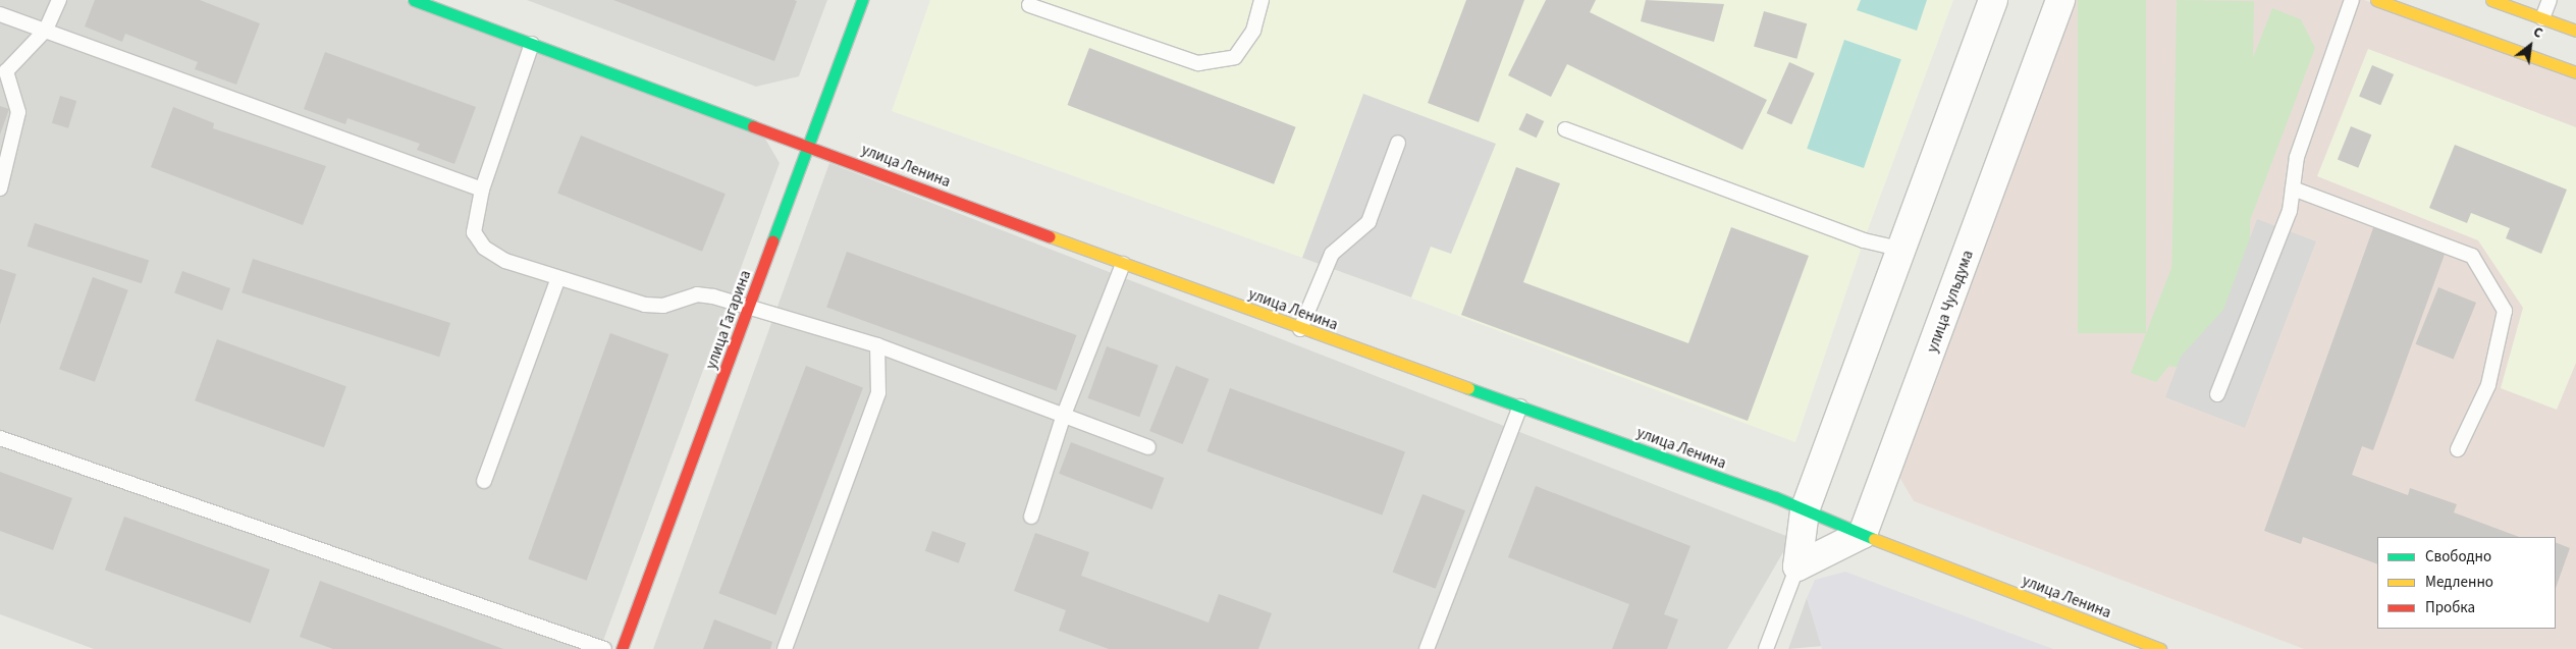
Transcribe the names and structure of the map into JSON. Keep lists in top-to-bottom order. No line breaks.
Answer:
{"streets":{"street":["улица Ленина","улица Чульдума","улица Гагарина"]},"crossings":[["улица Ленина","улица Чульдума"],["улица Ленина","улица Гагарина"]],"legend":["Свободно","Медленно","Пробка"],"north":"top right"}
